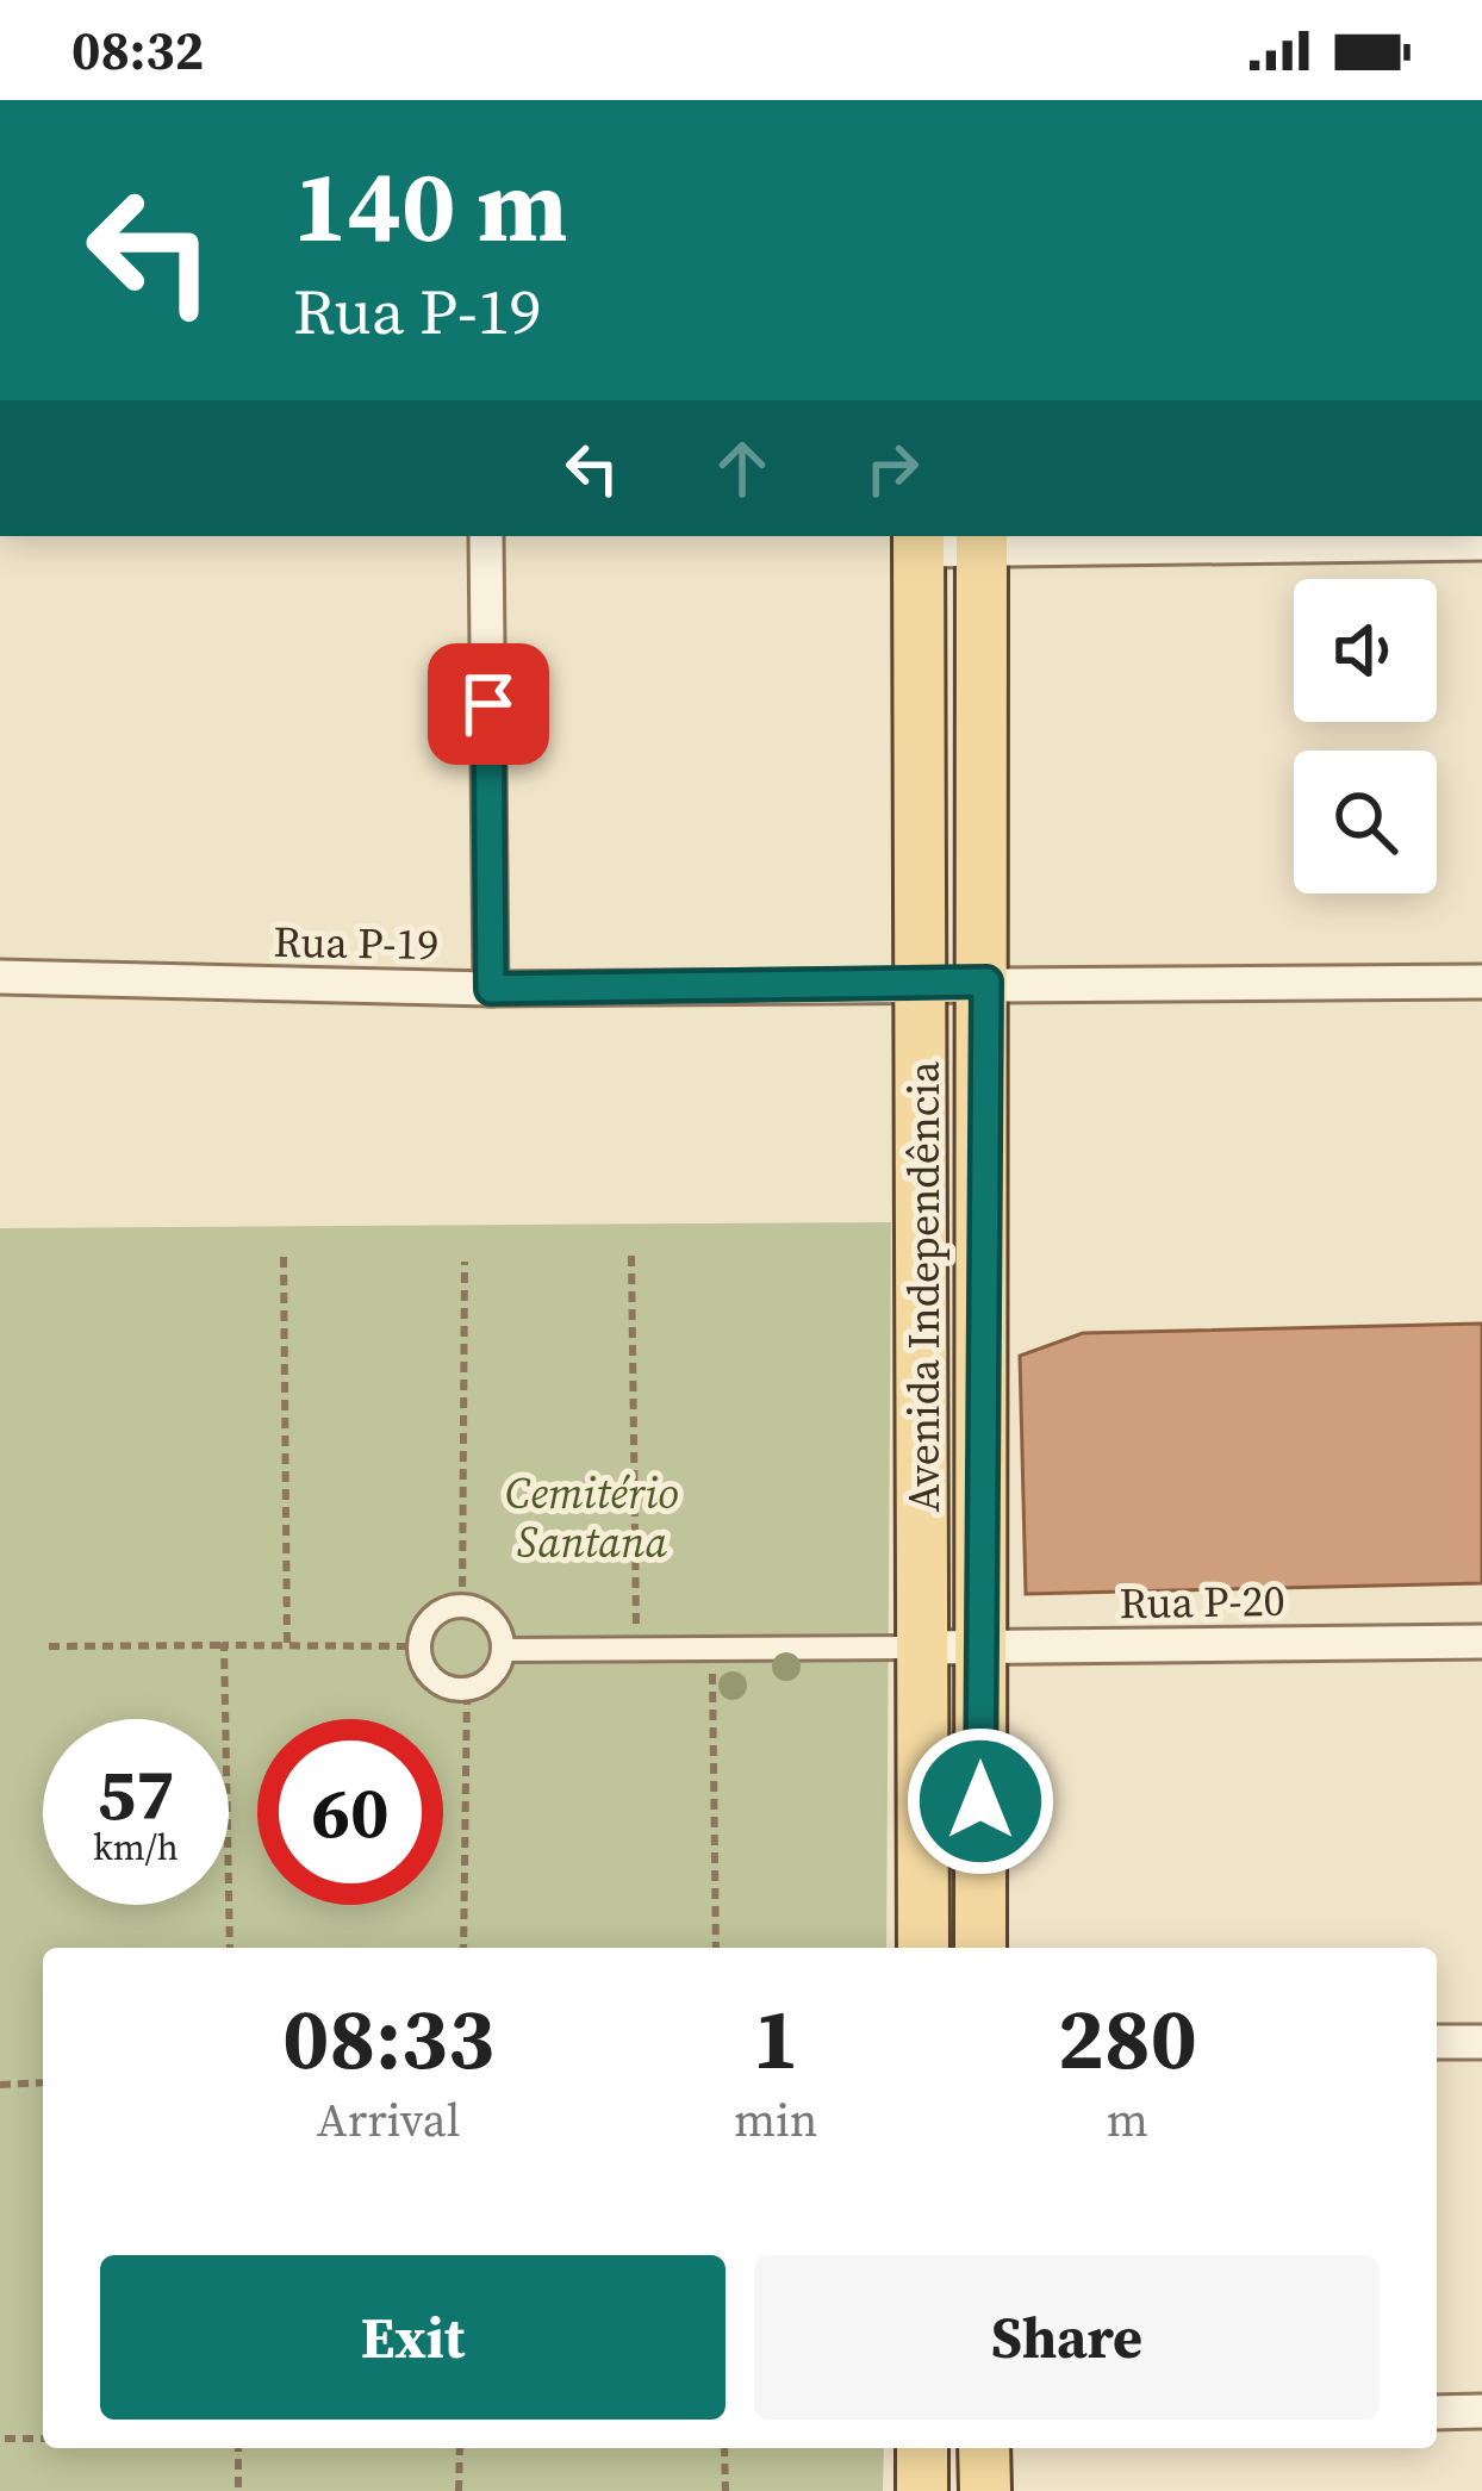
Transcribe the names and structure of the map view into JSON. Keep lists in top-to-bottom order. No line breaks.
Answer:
{"streets":{"main road":["Avenida Independência"],"street":["Rua P-19","Rua P-20"]},"crossings":[["Rua P-19","Avenida Independência"],["Avenida Independência","Rua P-20"]],"parks":["Cemitério Santana"],"page":{"status":"08:32","turn":["140 m","Rua P-19"],"speed":"57 km/h","limit":"60","eta":["08:33","Arrival","1","min","280","m"],"buttons":["Exit","Share"]}}
